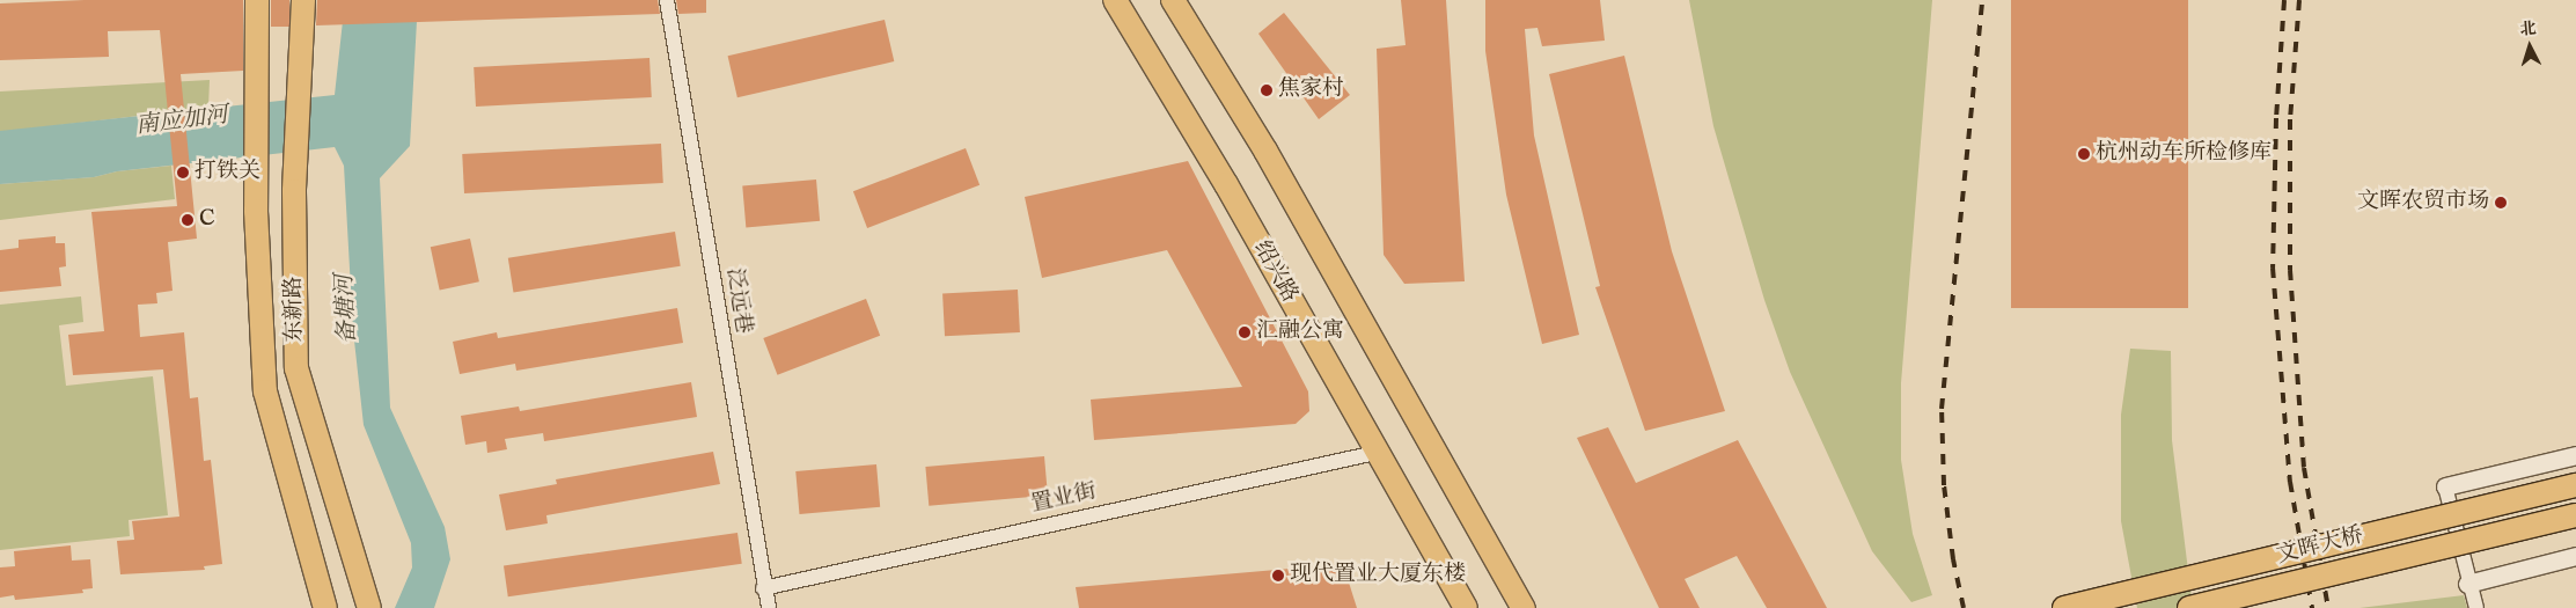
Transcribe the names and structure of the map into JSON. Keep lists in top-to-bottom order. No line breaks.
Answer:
{"streets":{"main road":["绍兴路","东新路","文晖大桥"],"street":["泛远巷","置业街"]},"crossings":[["绍兴路","置业街"],["泛远巷","置业街"]],"water":["南应加河","备塘河"],"places":["焦家村","杭州动车所检修库","打铁关","文晖农贸市场","C","汇融公寓","现代置业大厦东楼"],"north":"top"}
